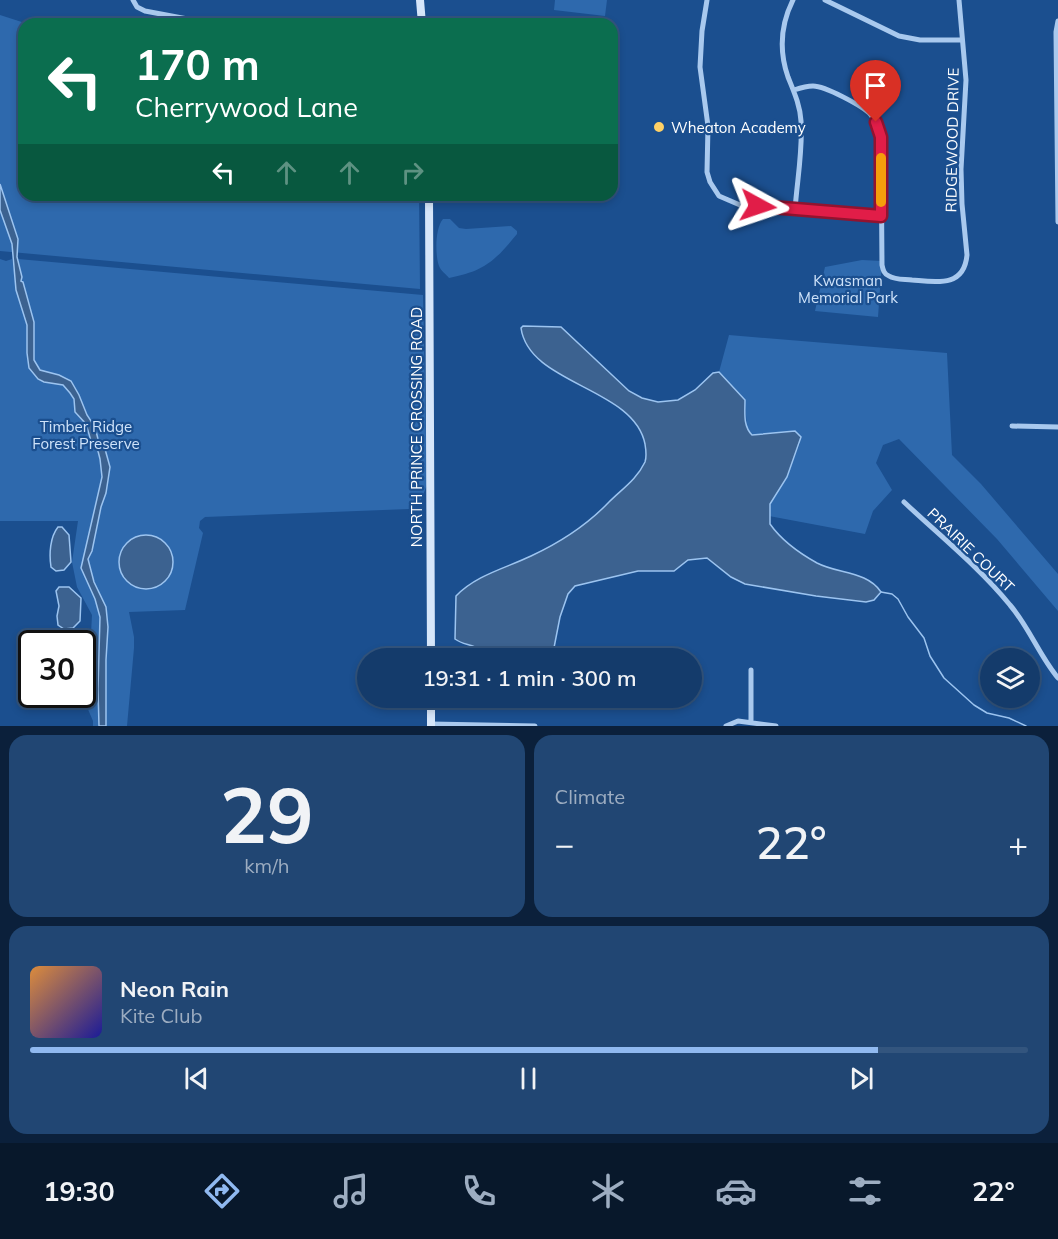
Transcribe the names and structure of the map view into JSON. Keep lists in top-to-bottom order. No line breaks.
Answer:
{"streets":{"street":["RIDGEWOOD DRIVE","NORTH PRINCE CROSSING ROAD","PRAIRIE COURT"]},"parks":["Kwasman Memorial Park","Timber Ridge Forest Preserve"],"places":["Wheaton Academy"],"page":{"turn":["170 m","Cherrywood Lane"],"limit":"30","trip":"19:31 · 1 min · 300 m","tile":[["29","km/h"],"Climate"],"heat":["−","22°","+"],"song":["Neon Rain","Kite Club"],"tabs":["19:30","22°"]}}
